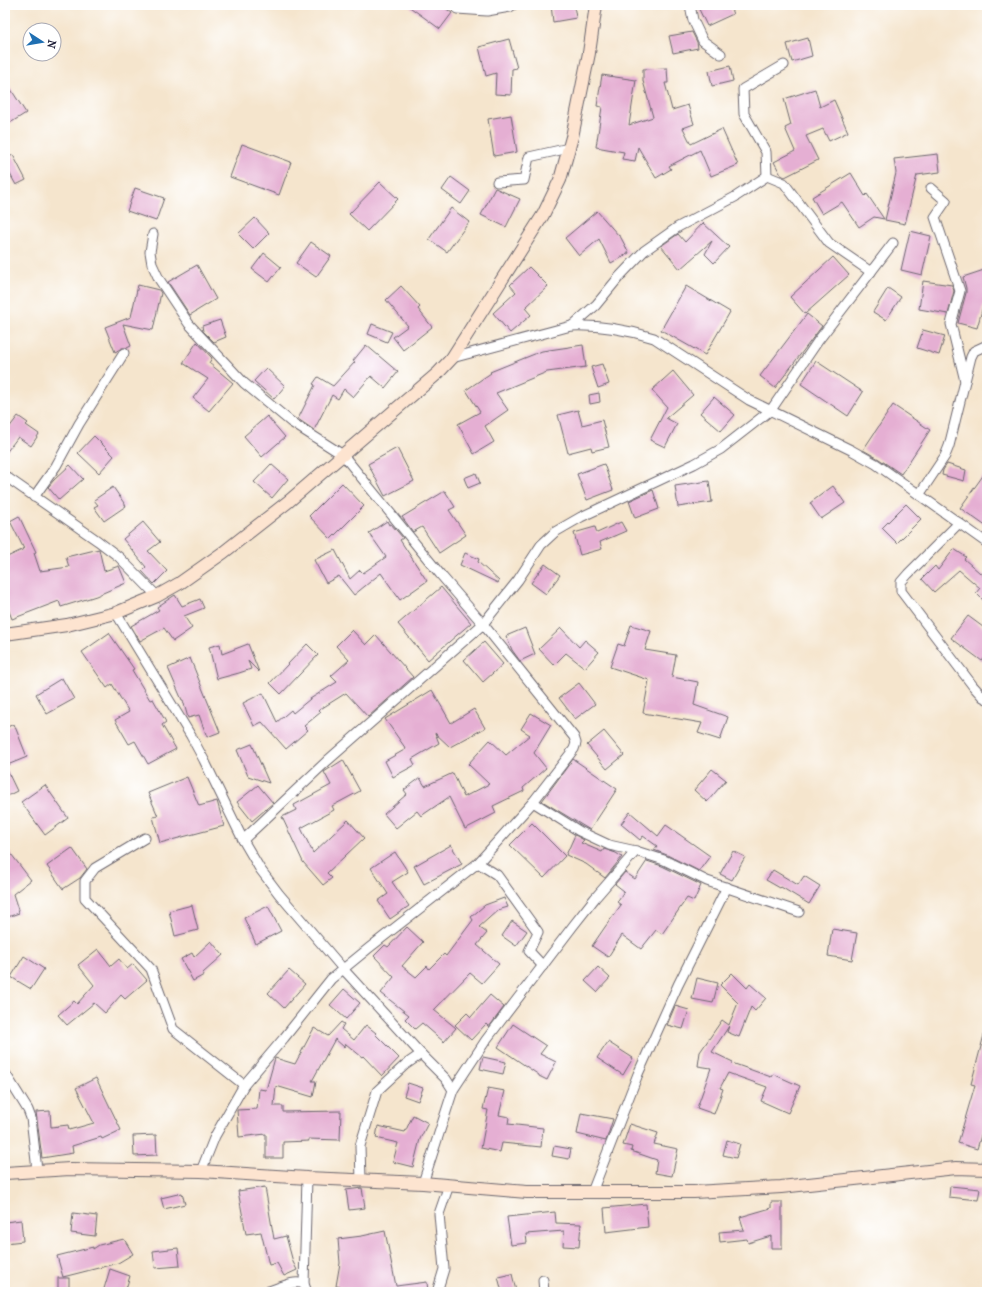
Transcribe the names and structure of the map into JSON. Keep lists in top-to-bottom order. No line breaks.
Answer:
{"north":"right"}
